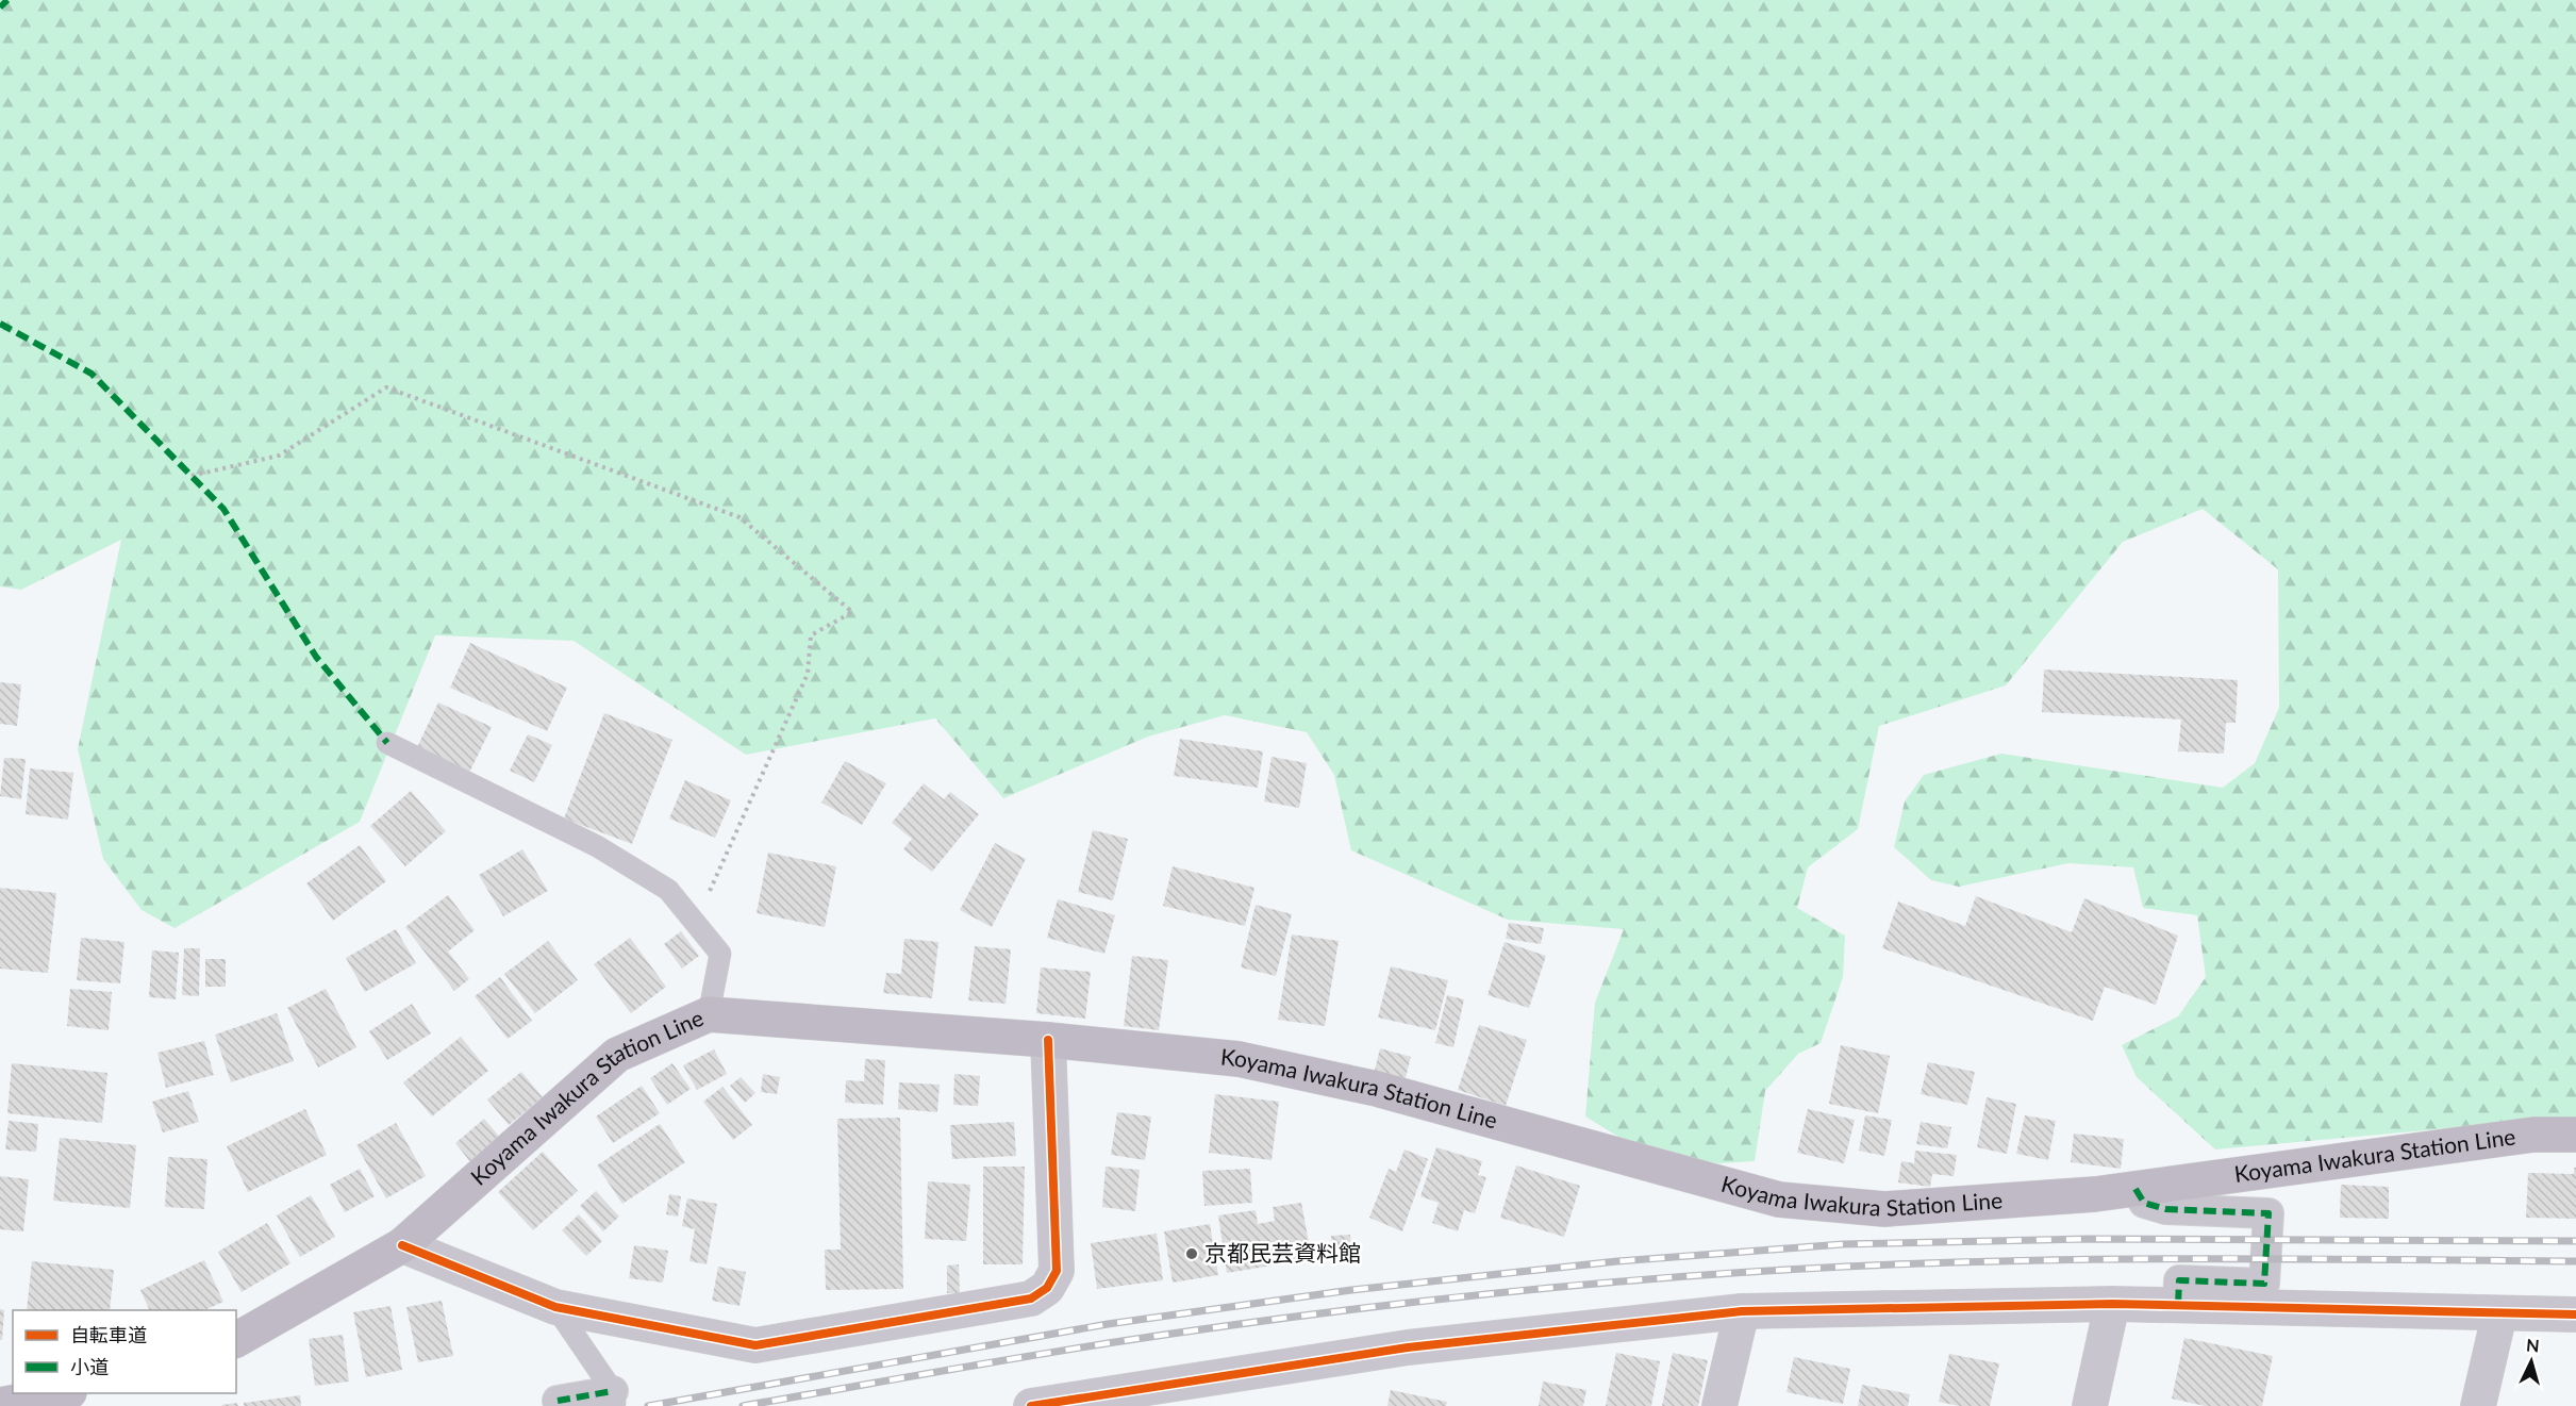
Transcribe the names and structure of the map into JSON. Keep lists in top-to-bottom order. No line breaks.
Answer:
{"streets":{"main road":["Koyama Iwakura Station Line"]},"places":["京都民芸資料館"],"legend":["自転車道","小道"],"north":"top"}
